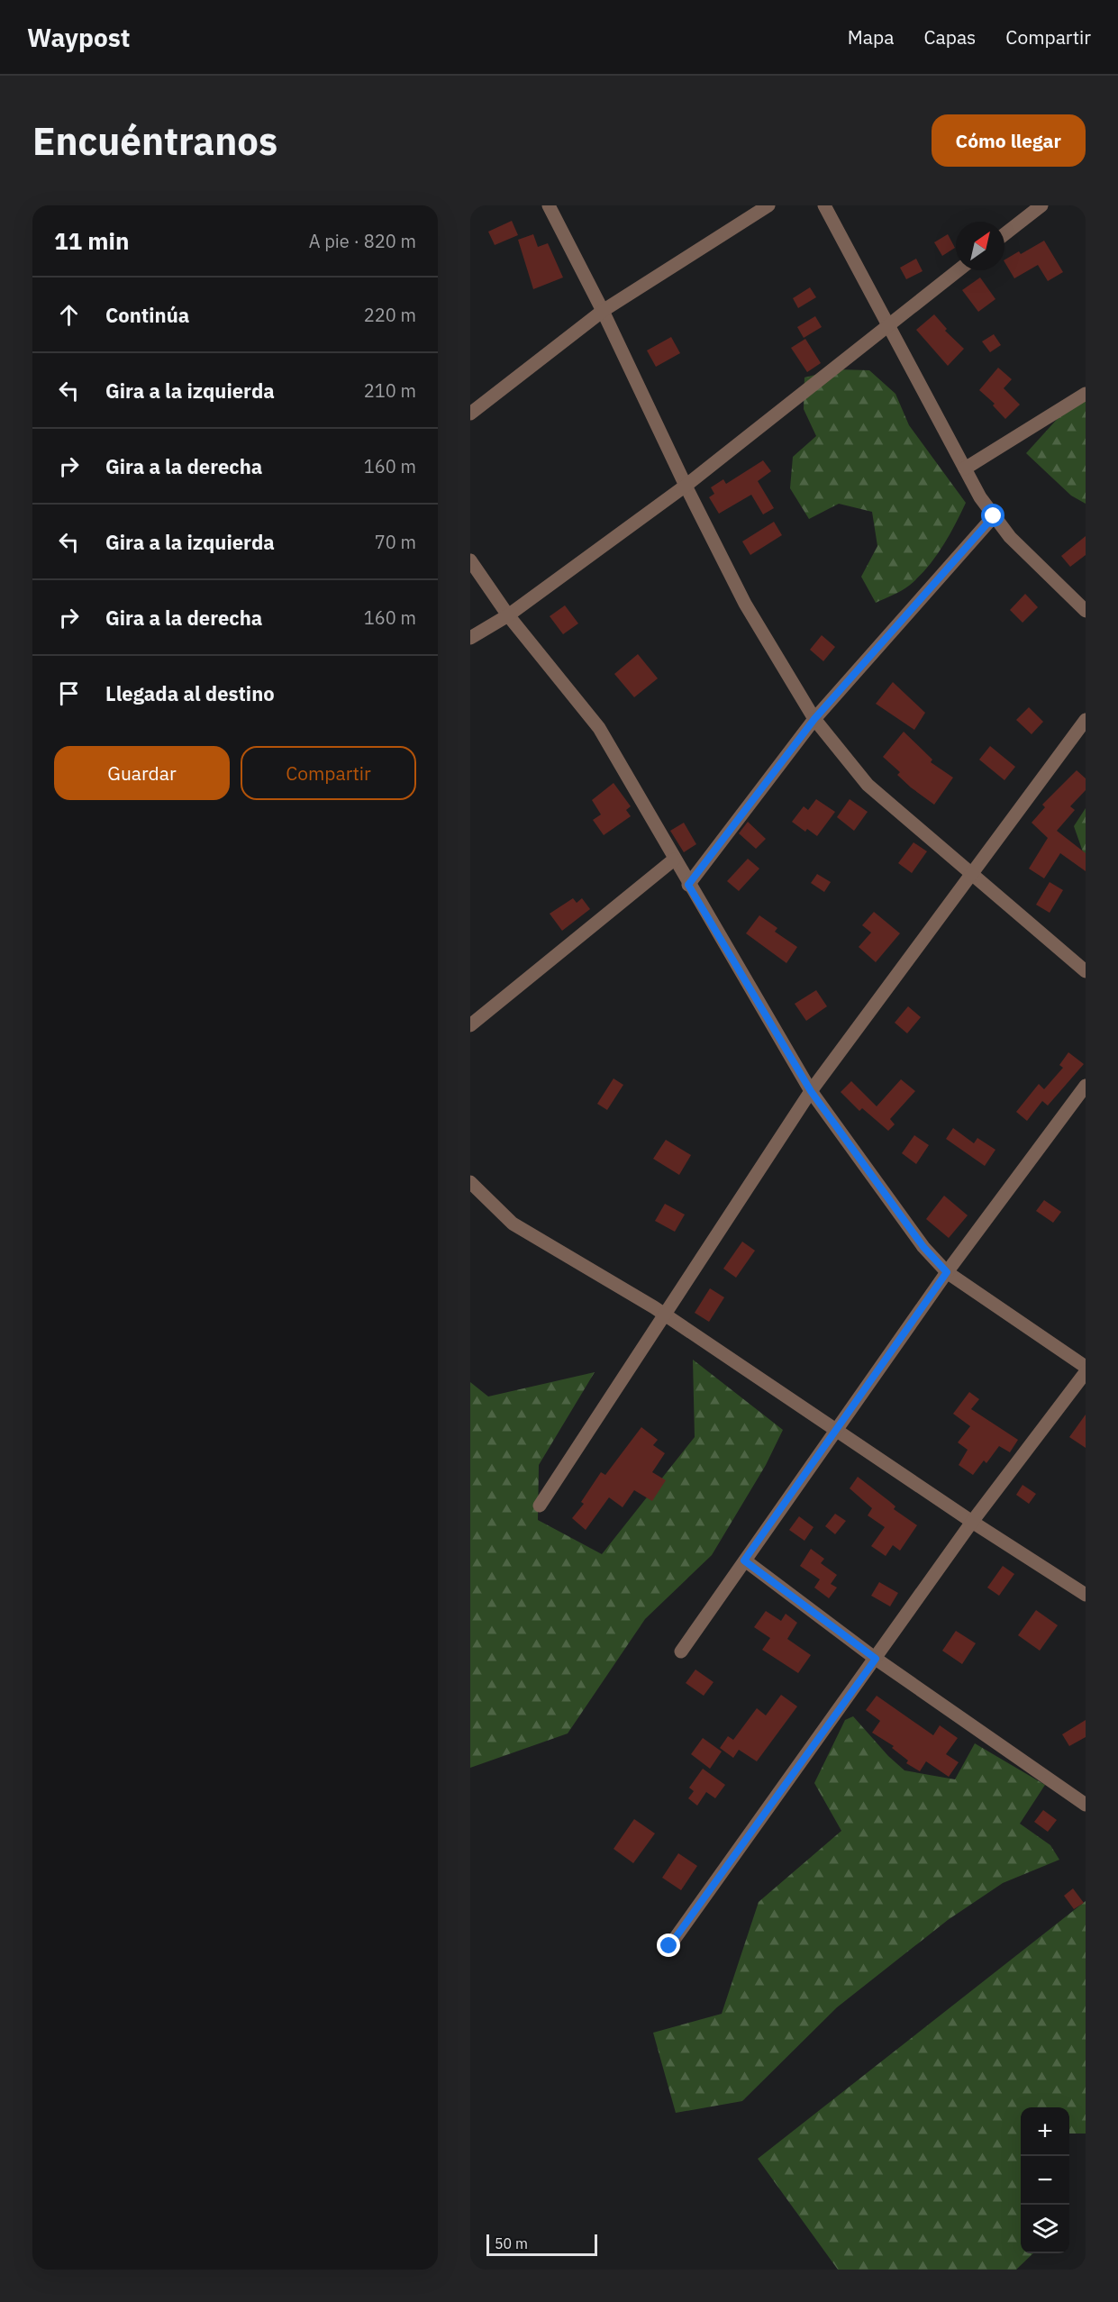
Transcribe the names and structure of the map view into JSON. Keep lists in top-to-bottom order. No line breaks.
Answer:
{"scale_bar":"50 m","north":"top right","page":{"header":"Waypost","nav":["Mapa","Capas","Compartir"],"buttons":["Cómo llegar",["Guardar","Compartir"]],"title":"Encuéntranos","heading":["11 min","A pie · 820 m"],"list":[["Continúa","220 m"],["Gira a la izquierda","210 m"],["Gira a la derecha","160 m"],["Gira a la izquierda","70 m"],["Gira a la derecha","160 m"],"Llegada al destino"],"map_buttons":["+","−"],"scale":"50 m"}}
